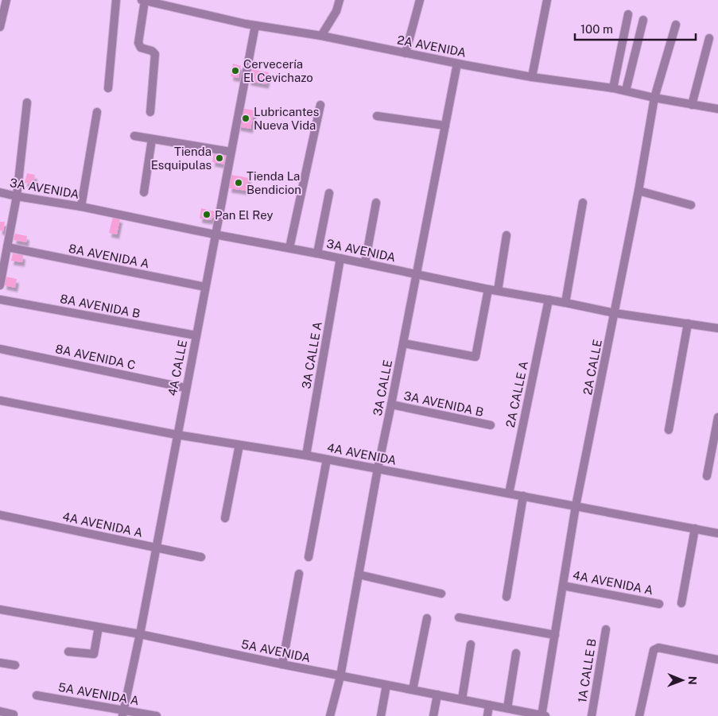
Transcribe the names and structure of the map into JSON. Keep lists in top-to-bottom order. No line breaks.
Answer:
{"streets":{"street":["2A AVENIDA","3A AVENIDA","8A AVENIDA A","8A AVENIDA B","3A CALLE A","8A AVENIDA C","2A CALLE","4A CALLE","3A CALLE","2A CALLE A","3A AVENIDA B","4A AVENIDA","4A AVENIDA A","5A AVENIDA","1A CALLE B","5A AVENIDA A"]},"crossings":[["2A AVENIDA","2A CALLE"],["2A AVENIDA","4A CALLE"],["2A AVENIDA","3A CALLE"],["3A AVENIDA","3A CALLE A"],["3A AVENIDA","2A CALLE"],["3A AVENIDA","4A CALLE"],["3A AVENIDA","3A CALLE"],["3A AVENIDA","2A CALLE A"],["8A AVENIDA A","4A CALLE"],["8A AVENIDA B","4A CALLE"],["3A CALLE A","4A AVENIDA"],["8A AVENIDA C","4A CALLE"],["2A CALLE","4A AVENIDA"],["2A CALLE","4A AVENIDA A"],["2A CALLE","5A AVENIDA"],["4A CALLE","4A AVENIDA"],["4A CALLE","4A AVENIDA A"],["4A CALLE","5A AVENIDA"],["4A CALLE","5A AVENIDA A"],["3A CALLE","3A AVENIDA B"],["3A CALLE","4A AVENIDA"],["3A CALLE","5A AVENIDA"],["2A CALLE A","4A AVENIDA"]],"places":["Cervecería El Cevichazo","Lubricantes Nueva Vida","Tienda Esquipulas","Tienda La Bendicion","Pan El Rey"],"scale_bar":"100 m","north":"right"}
